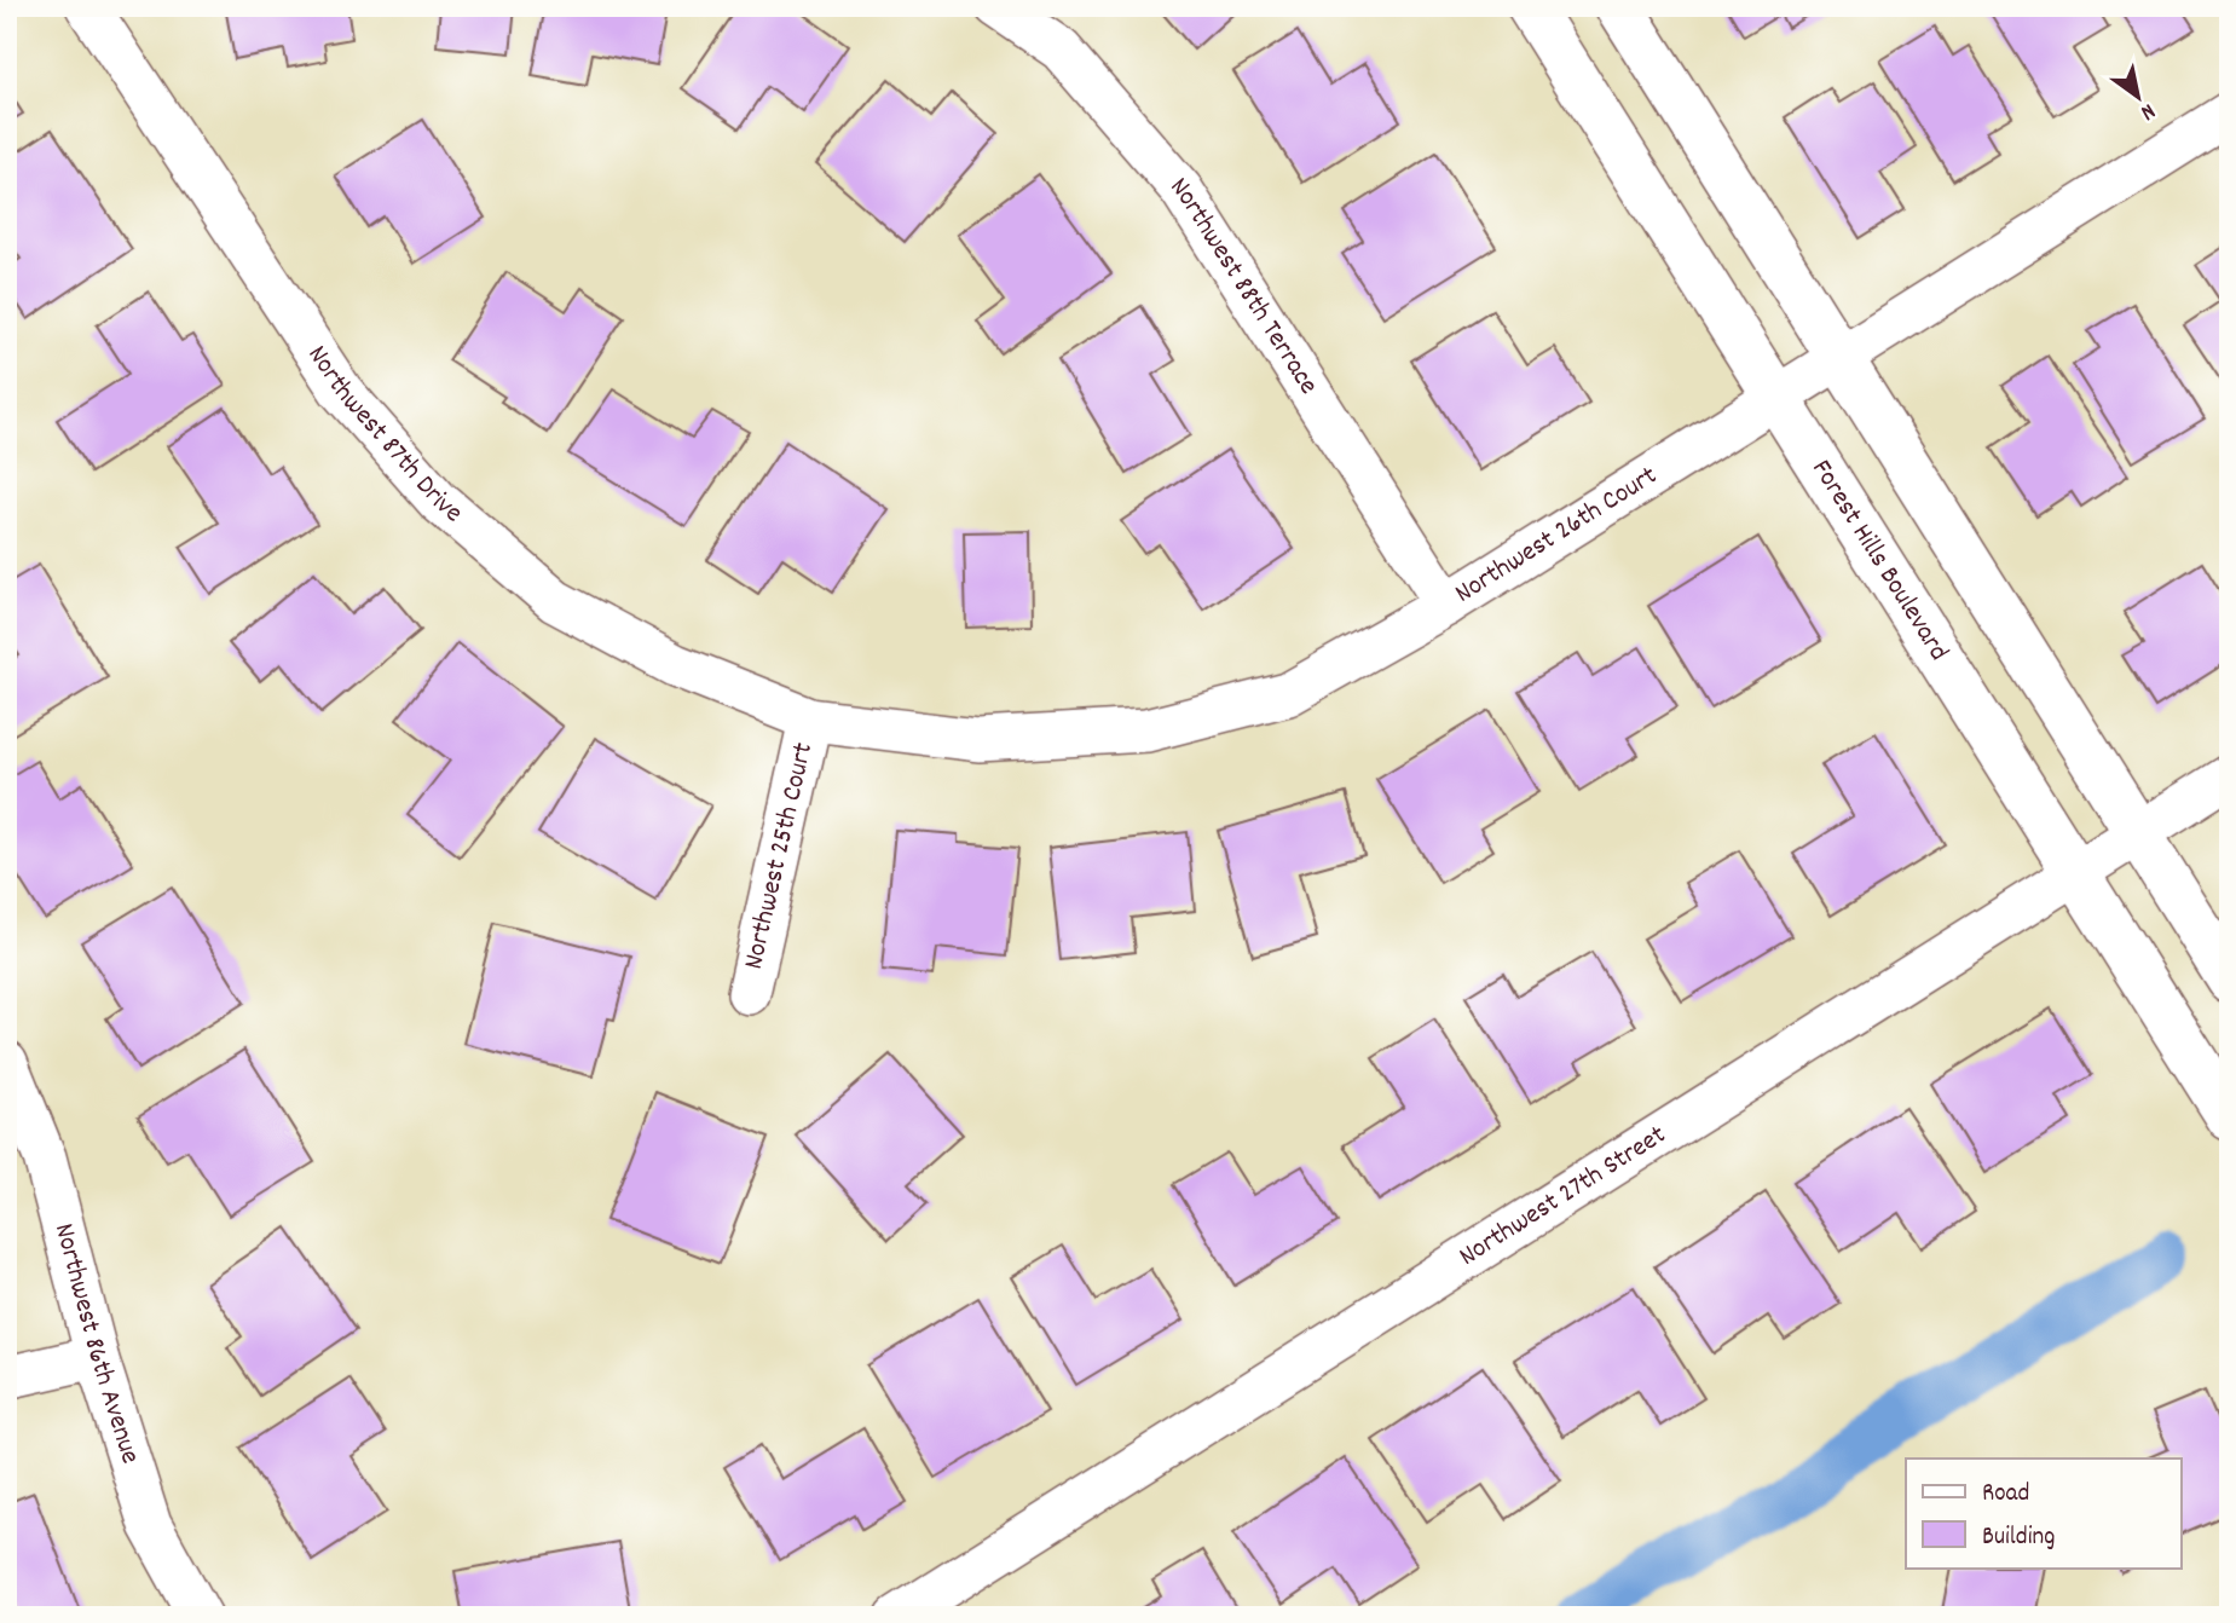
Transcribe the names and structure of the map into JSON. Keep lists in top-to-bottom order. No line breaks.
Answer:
{"streets":{"street":["Northwest 88th Terrace","Northwest 87th Drive","Northwest 26th Court","Forest Hills Boulevard","Northwest 25th Court","Northwest 27th Street","Northwest 86th Avenue"]},"crossings":[["Northwest 88th Terrace","Northwest 26th Court"],["Northwest 87th Drive","Northwest 26th Court"],["Northwest 87th Drive","Northwest 25th Court"],["Northwest 26th Court","Forest Hills Boulevard"],["Northwest 26th Court","Northwest 25th Court"],["Forest Hills Boulevard","Northwest 27th Street"]],"legend":["Road","Building"],"north":"bottom right"}
